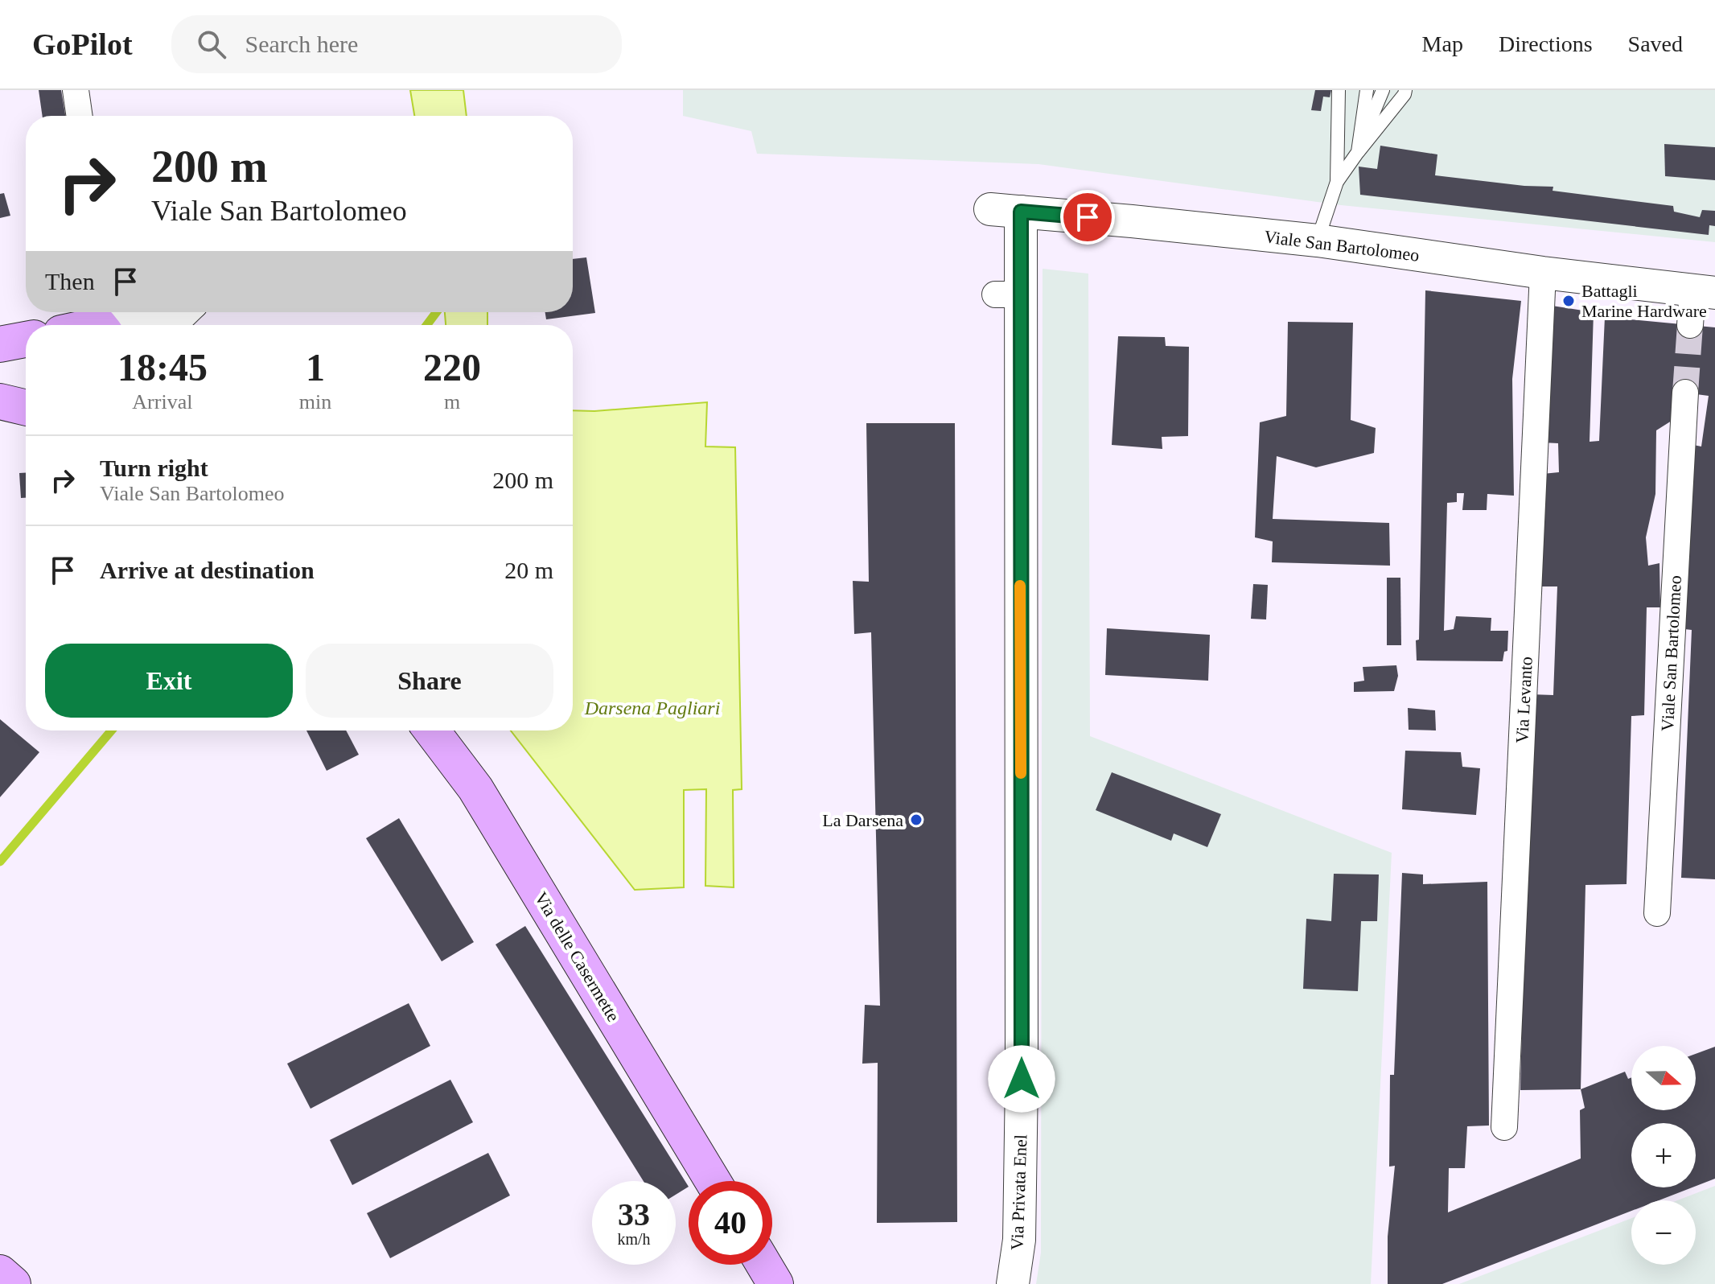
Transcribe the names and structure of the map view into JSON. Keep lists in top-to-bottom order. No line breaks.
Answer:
{"streets":{"main road":["Via delle Casermette"],"street":["Viale San Bartolomeo","Via Levanto","Via Privata Enel"]},"crossings":[["Viale San Bartolomeo","Via Levanto"],["Viale San Bartolomeo","Via Privata Enel"]],"water":["Darsena Pagliari"],"places":["Battagli Marine Hardware","La Darsena"],"north":"right","page":{"header":"GoPilot","search":"Search here","nav":["Map","Directions","Saved"],"turn":["200 m","Viale San Bartolomeo"],"then":"Then","eta":["18:45","Arrival","1","min","220","m"],"list":[{"name":"Turn right","note":"Viale San Bartolomeo","value":"200 m"},{"name":"Arrive at destination","value":"20 m"}],"buttons":["Exit","Share"],"map_buttons":["+","−"],"speed":"33 km/h","limit":"40"}}
